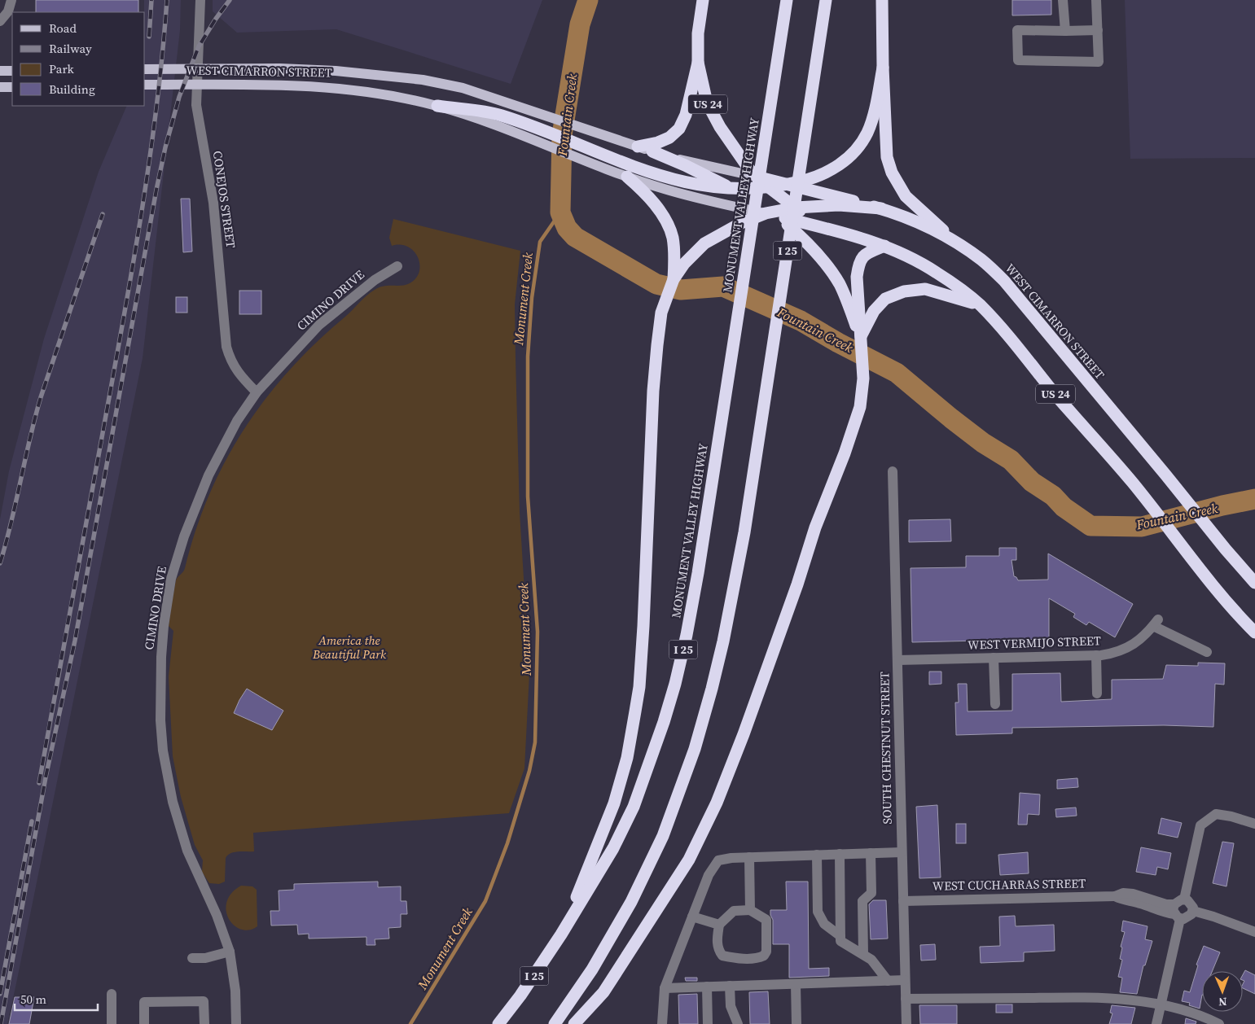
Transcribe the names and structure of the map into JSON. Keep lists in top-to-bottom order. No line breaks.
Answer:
{"streets":{"highway":["WEST CIMARRON STREET","US 24","MONUMENT VALLEY HIGHWAY","I 25"],"street":["CONEJOS STREET","CIMINO DRIVE","WEST VERMIJO STREET","SOUTH CHESTNUT STREET","WEST CUCHARRAS STREET"]},"crossings":[["WEST CIMARRON STREET","US 24"],["CONEJOS STREET","CIMINO DRIVE"],["WEST VERMIJO STREET","SOUTH CHESTNUT STREET"],["SOUTH CHESTNUT STREET","WEST CUCHARRAS STREET"]],"water":["Fountain Creek","Monument Creek"],"parks":["America the Beautiful Park"],"legend":["Road","Railway","Park","Building"],"scale_bar":"50 m","north":"bottom"}
